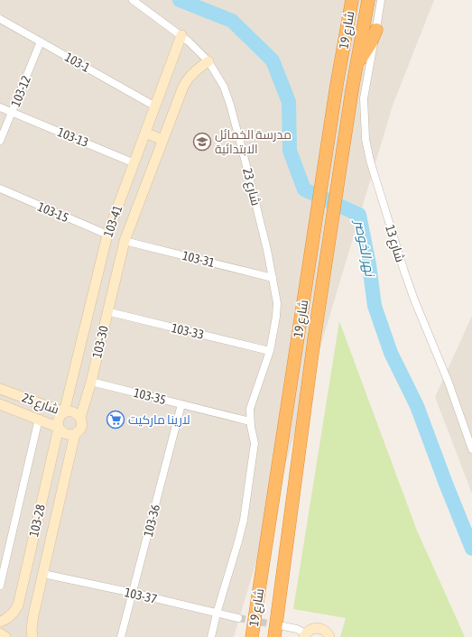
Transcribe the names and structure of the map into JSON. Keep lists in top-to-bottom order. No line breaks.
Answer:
{"streets":{"highway":["شارع 19"],"street":["103-1","103-12","103-13","شارع 23","103-15","103-41","شارع 13","103-31","103-33","103-30","103-35","شارع 25","103-28","103-36","103-37"]},"crossings":[["103-1","103-12"],["103-1","103-41"],["103-12","103-13"],["103-13","103-41"],["شارع 23","103-41"],["شارع 23","103-31"],["شارع 23","103-33"],["شارع 23","103-30"],["شارع 23","103-35"],["شارع 23","103-37"],["103-15","103-41"],["103-41","103-30"],["103-41","شارع 25"],["103-41","103-28"],["103-31","103-30"],["103-33","103-30"],["103-30","103-35"],["103-30","شارع 25"],["103-30","103-28"],["103-30","103-37"],["103-35","103-36"],["شارع 25","103-28"],["103-36","103-37"]],"water":["نهر الخوصر"],"places":{"school or university":["مدرسة الخمائل الابتدائية"],"supermarket":["لارينا ماركيت"]}}
